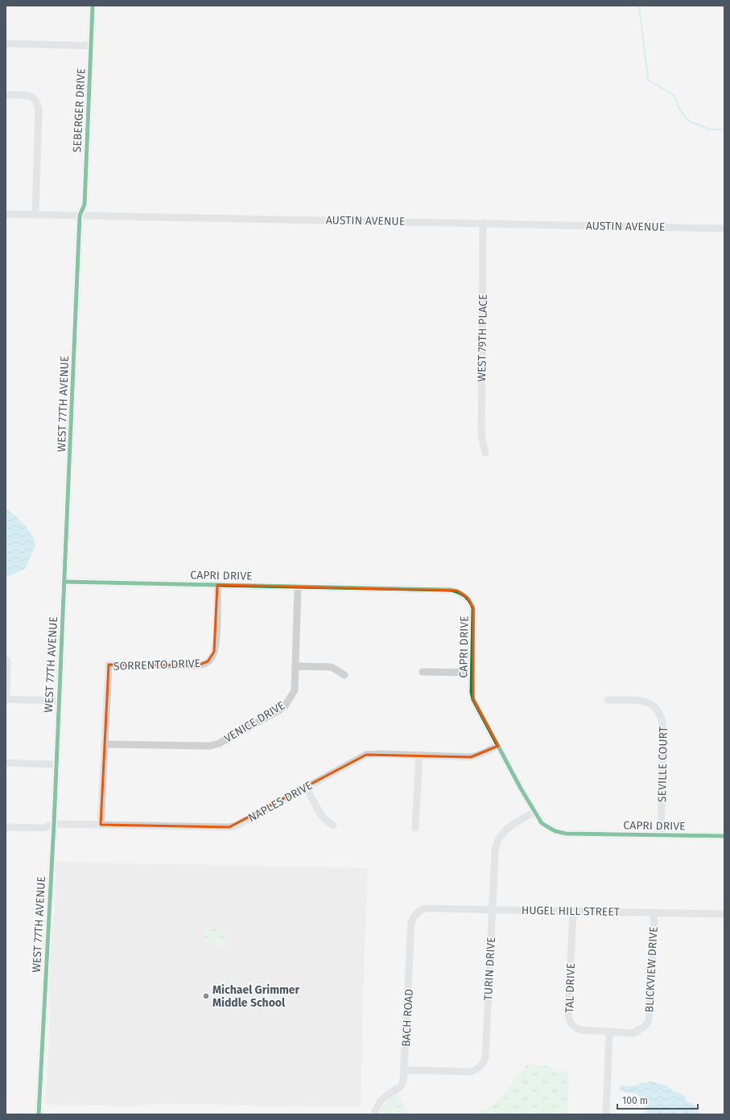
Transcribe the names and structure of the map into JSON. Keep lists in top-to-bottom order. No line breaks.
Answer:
{"streets":{"street":["SEBERGER DRIVE","AUSTIN AVENUE","WEST 79TH PLACE","WEST 77TH AVENUE","CAPRI DRIVE","SORRENTO DRIVE","VENICE DRIVE","SEVILLE COURT","NAPLES DRIVE","HUGEL HILL STREET","TURIN DRIVE","BLICKVIEW DRIVE","TAL DRIVE","BACH ROAD"]},"crossings":[["SEBERGER DRIVE","AUSTIN AVENUE"],["SEBERGER DRIVE","WEST 77TH AVENUE"],["AUSTIN AVENUE","WEST 79TH PLACE"],["AUSTIN AVENUE","WEST 77TH AVENUE"],["WEST 77TH AVENUE","CAPRI DRIVE"],["WEST 77TH AVENUE","NAPLES DRIVE"],["CAPRI DRIVE","SORRENTO DRIVE"],["CAPRI DRIVE","VENICE DRIVE"],["CAPRI DRIVE","SEVILLE COURT"],["CAPRI DRIVE","NAPLES DRIVE"],["CAPRI DRIVE","TURIN DRIVE"],["SORRENTO DRIVE","VENICE DRIVE"],["SORRENTO DRIVE","NAPLES DRIVE"],["HUGEL HILL STREET","TURIN DRIVE"],["HUGEL HILL STREET","BLICKVIEW DRIVE"],["HUGEL HILL STREET","TAL DRIVE"],["HUGEL HILL STREET","BACH ROAD"],["TURIN DRIVE","BACH ROAD"],["BLICKVIEW DRIVE","TAL DRIVE"]],"places":["Michael Grimmer Middle School"],"scale_bar":"100 m"}
